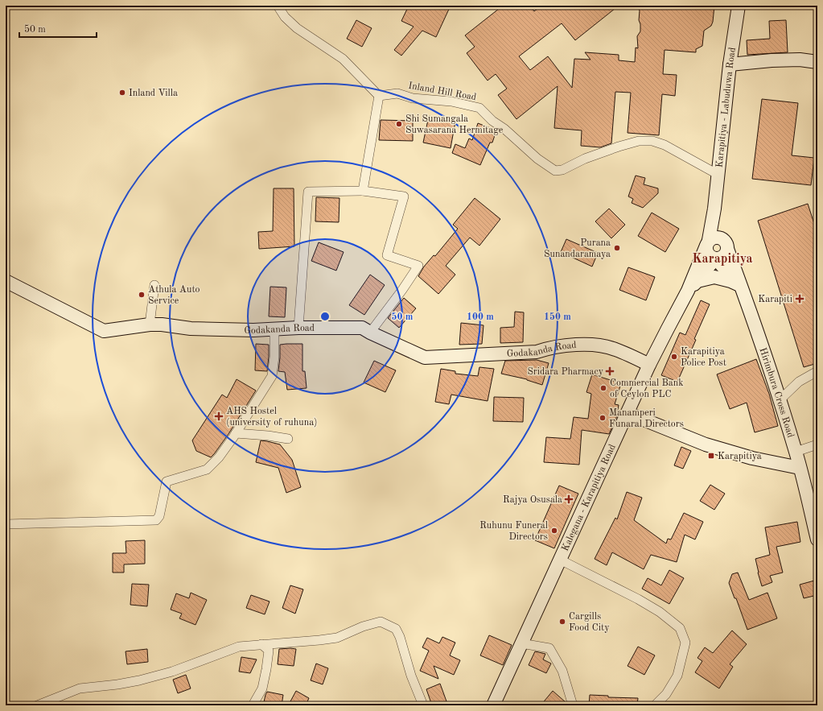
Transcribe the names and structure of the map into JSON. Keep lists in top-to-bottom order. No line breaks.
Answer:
{"streets":{"main road":["Karapitiya - Labuduwa Road","Godakanda Road","Hirimbura Cross Road","Kalegana - Karapitiya Road"],"street":["Inland Hill Road"]},"crossings":[["Inland Hill Road","Karapitiya - Labuduwa Road"],["Karapitiya - Labuduwa Road","Hirimbura Cross Road"],["Karapitiya - Labuduwa Road","Kalegana - Karapitiya Road"],["Godakanda Road","Kalegana - Karapitiya Road"],["Hirimbura Cross Road","Kalegana - Karapitiya Road"]],"districts":["Karapitiya"],"places":{"other":["Inland Villa","Shi Sumangala Suwasarana Hermitage","Purana Sunandaramaya","Athula Auto Service","Karapitiya Police Post","Commercial Bank of Ceylon PLC","Manamperi Funaral Directors","Ruhunu Funeral Directors","Cargills Food City"],"health":["Karapiti","Sridara Pharmacy","AHS Hostel (university of ruhuna)","Rajya Osusala"],"transit":["Karapitiya"]},"scale_bar":"50 m","rings":["50 m","100 m","150 m"]}
